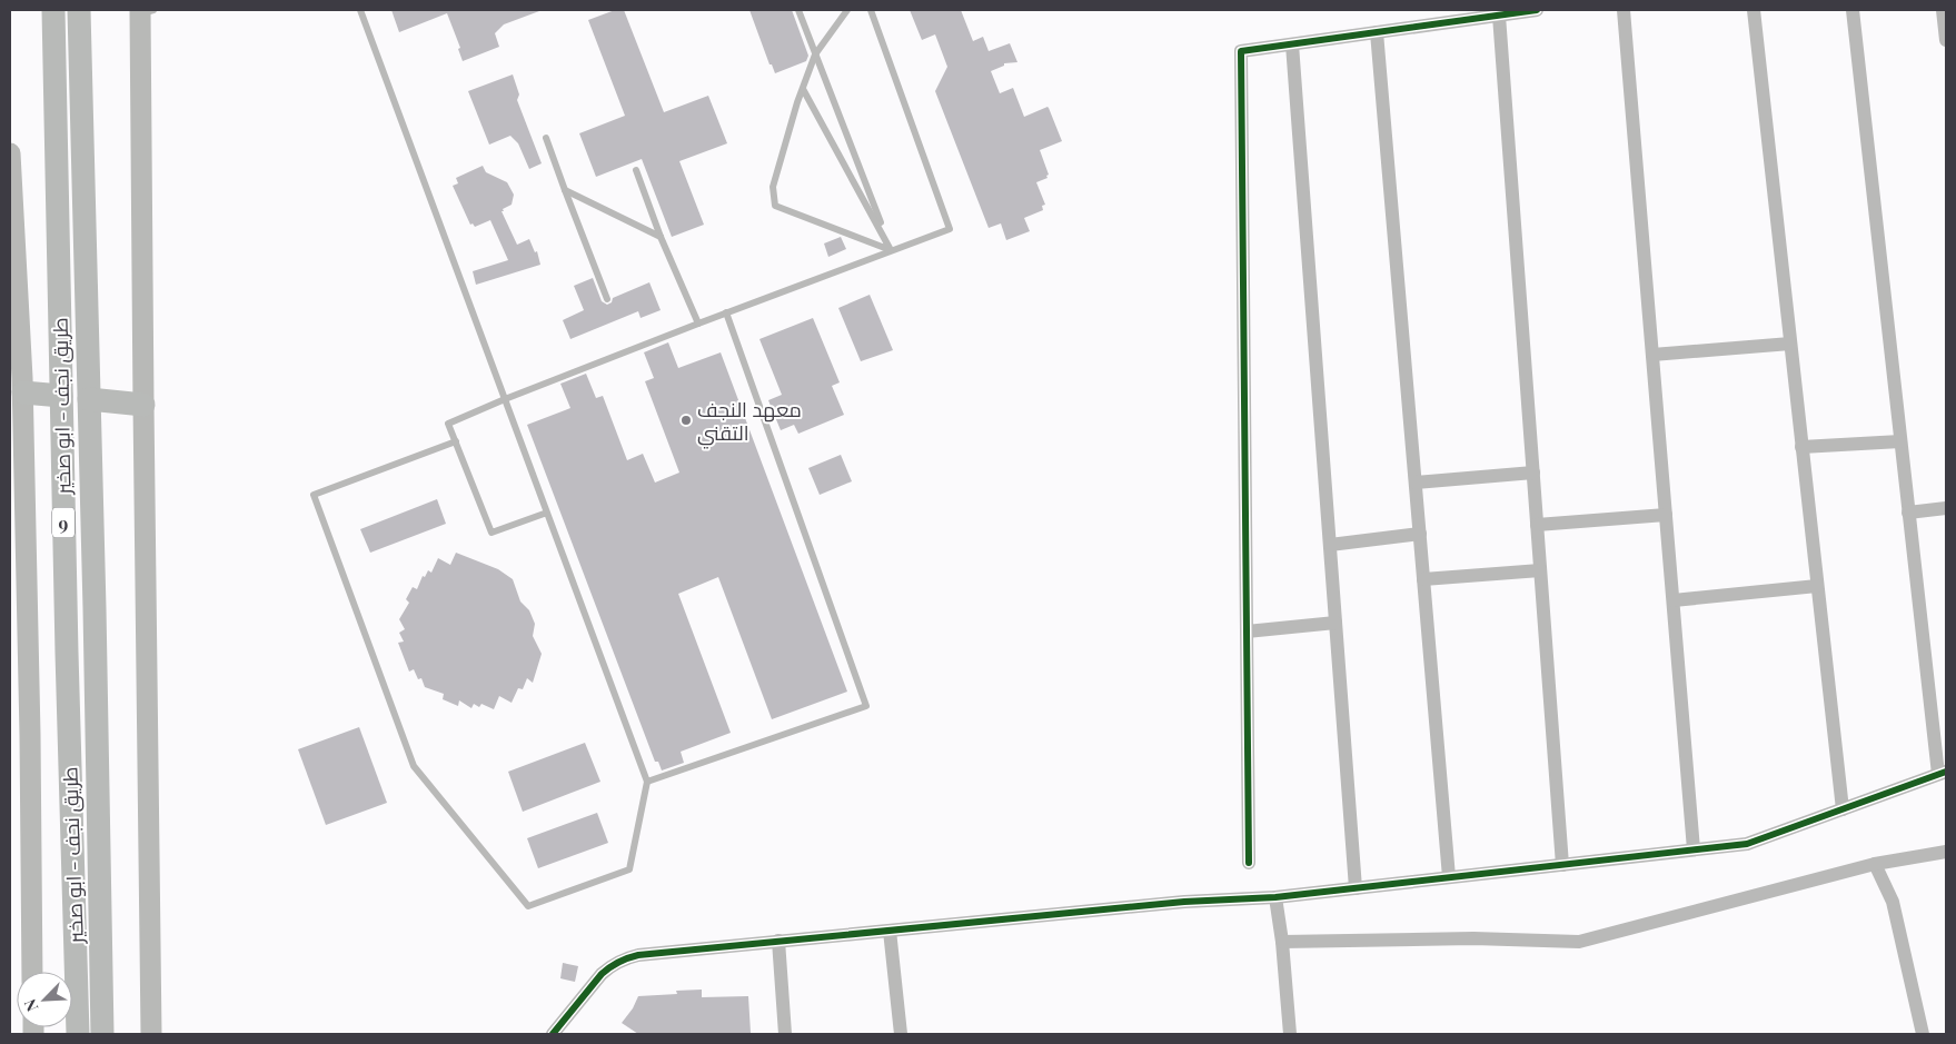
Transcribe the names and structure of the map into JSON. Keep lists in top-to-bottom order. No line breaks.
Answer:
{"streets":{"highway":["طريق نجف - ابو صخير","9"]},"places":["معهد النجف التقني"],"north":"bottom left"}
